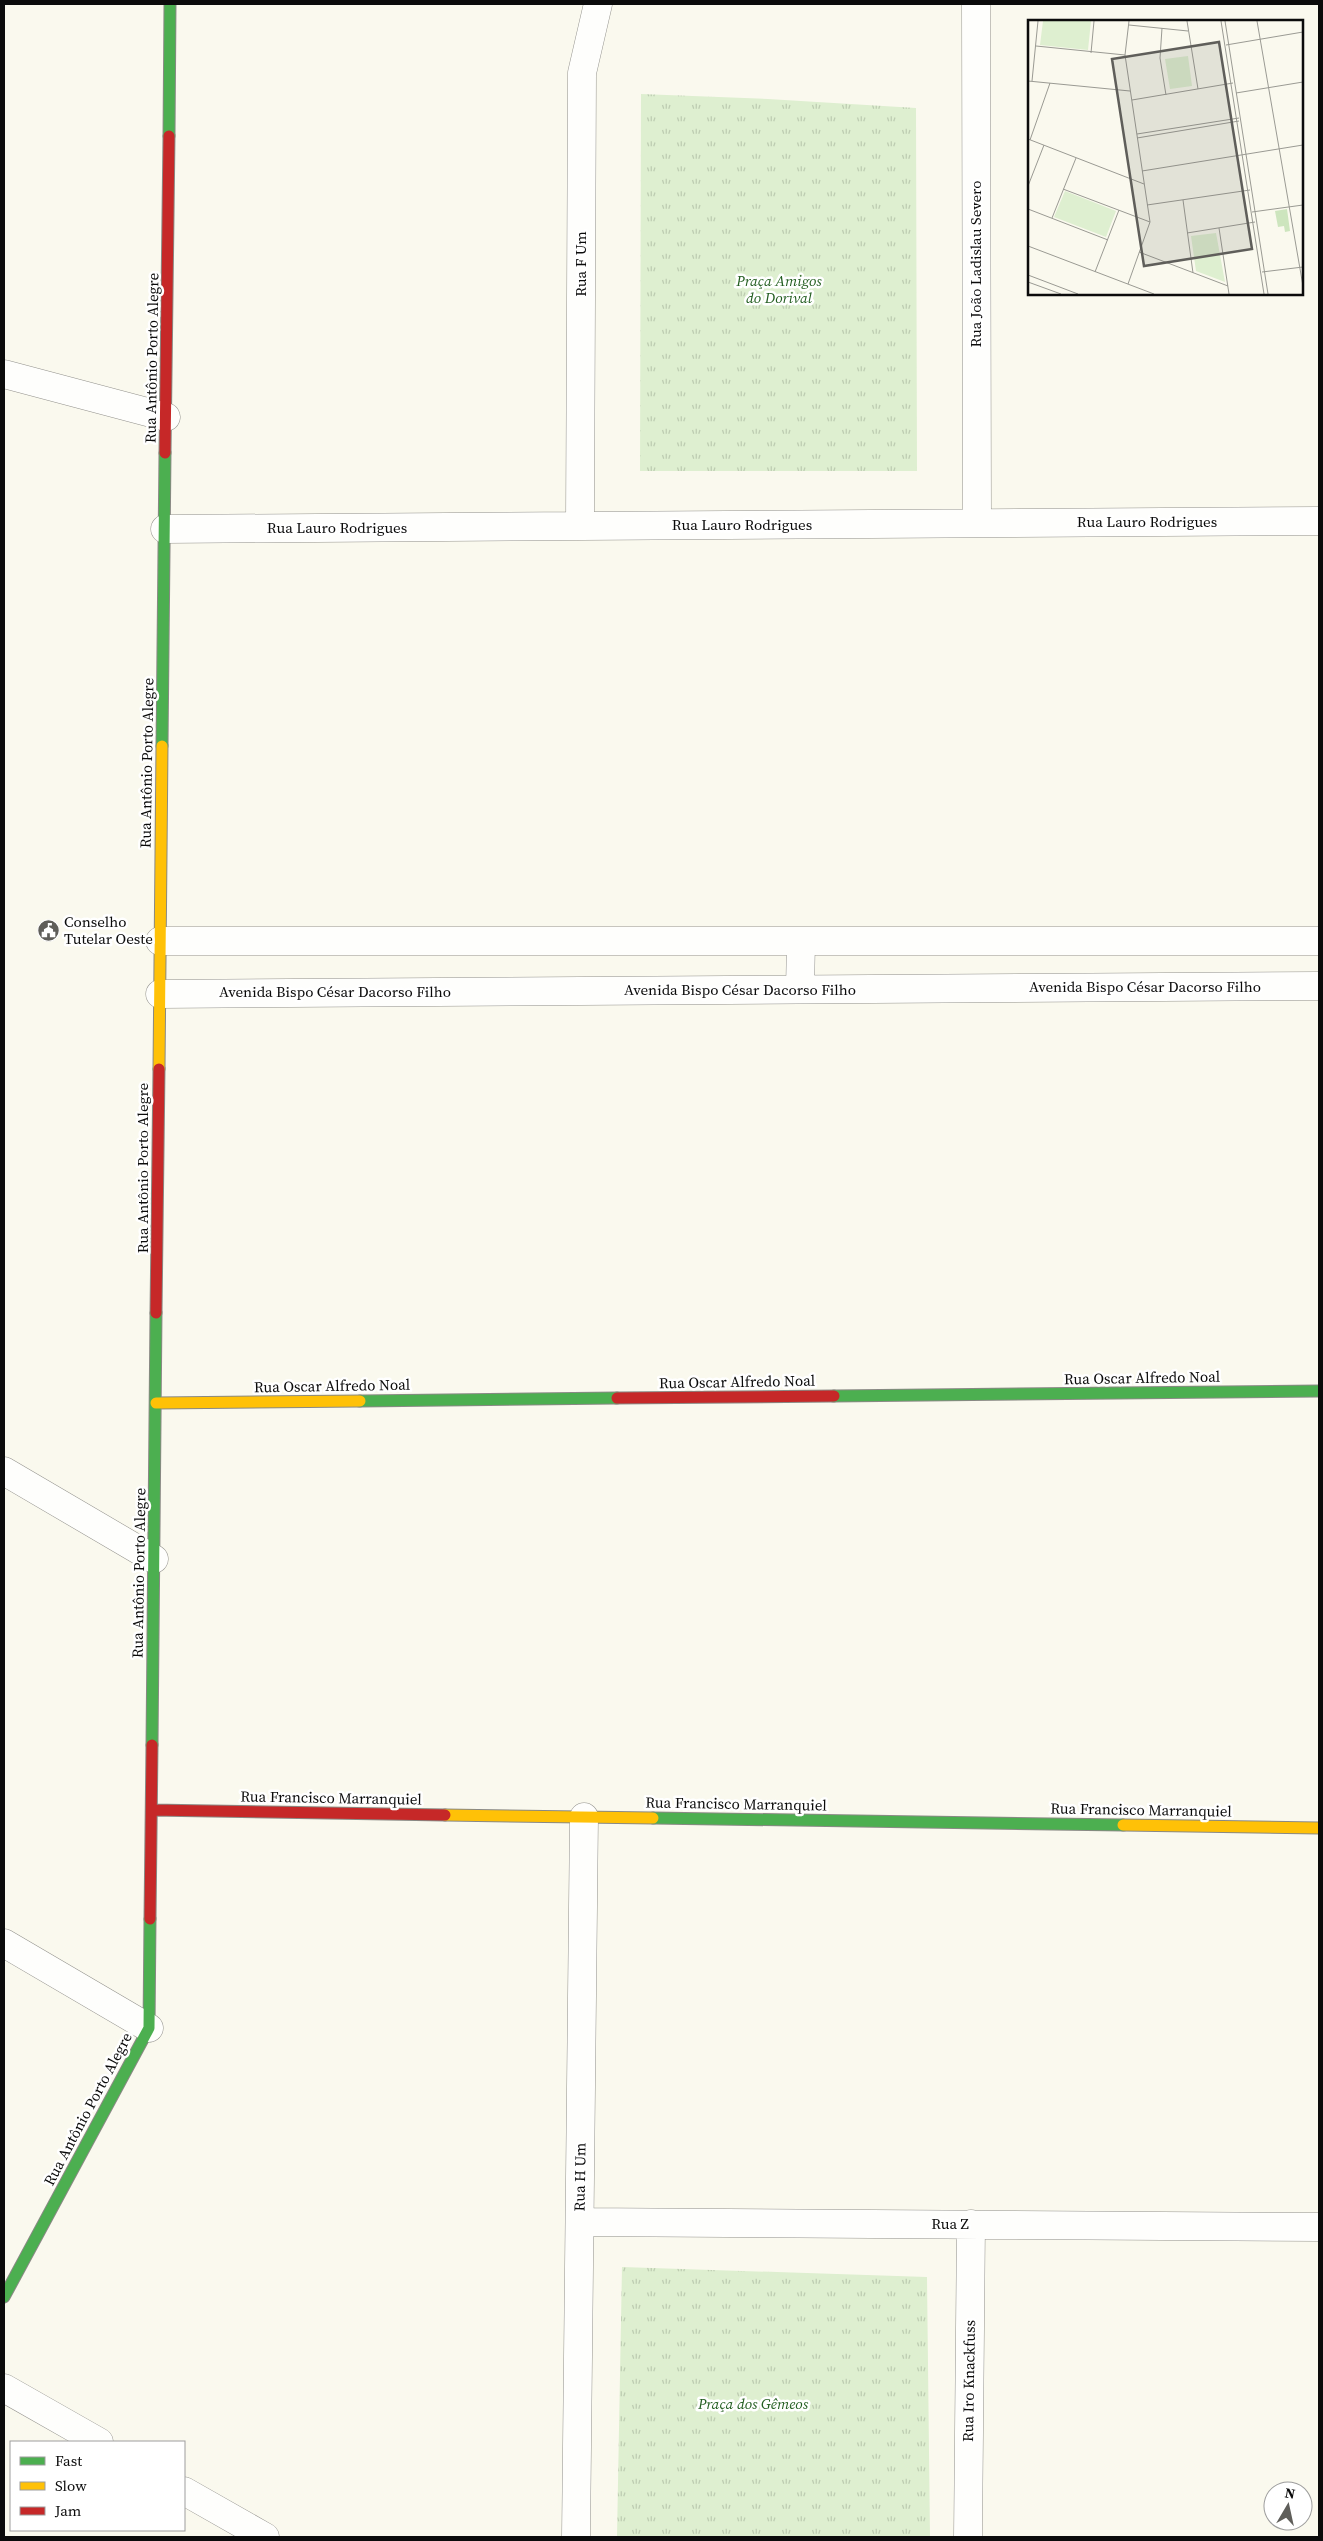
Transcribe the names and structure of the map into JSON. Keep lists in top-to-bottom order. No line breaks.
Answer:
{"streets":{"street":["Rua F Um","Rua João Ladislau Severo","Rua Antônio Porto Alegre","Rua Lauro Rodrigues","Avenida Bispo César Dacorso Filho","Rua Oscar Alfredo Noal","Rua Francisco Marranquiel","Rua H Um","Rua Z","Rua Iro Knackfuss"]},"crossings":[["Rua F Um","Rua Lauro Rodrigues"],["Rua João Ladislau Severo","Rua Lauro Rodrigues"],["Rua Antônio Porto Alegre","Rua Lauro Rodrigues"],["Rua Antônio Porto Alegre","Avenida Bispo César Dacorso Filho"],["Rua Antônio Porto Alegre","Rua Oscar Alfredo Noal"],["Rua Antônio Porto Alegre","Rua Francisco Marranquiel"],["Rua Francisco Marranquiel","Rua H Um"],["Rua H Um","Rua Z"],["Rua Z","Rua Iro Knackfuss"]],"parks":["Praça Amigos do Dorival","Praça dos Gêmeos"],"places":{"public building":["Conselho Tutelar Oeste"]},"legend":["Fast","Slow","Jam"],"north":"top"}
